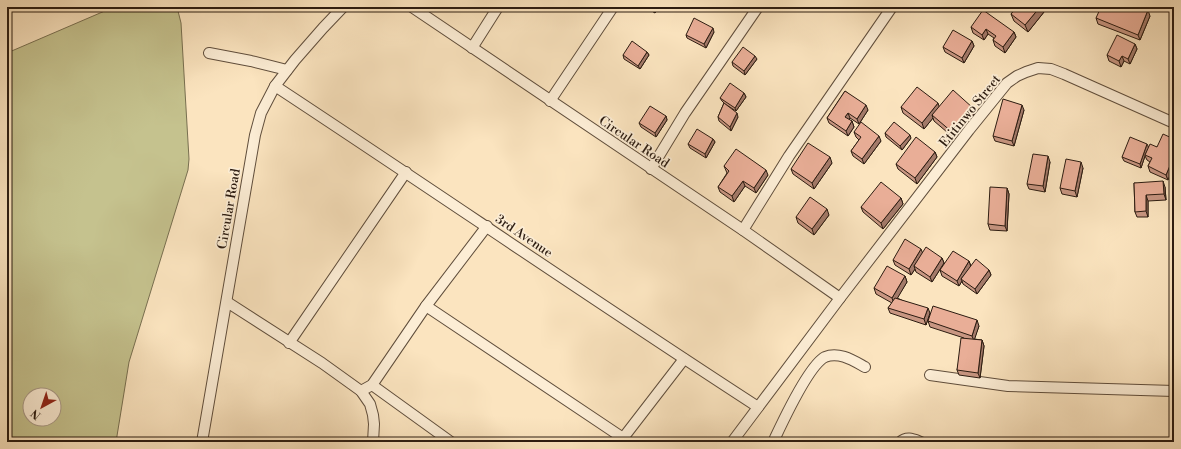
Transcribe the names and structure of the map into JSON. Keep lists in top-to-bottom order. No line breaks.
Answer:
{"streets":{"street":["Etitinwo Street","Circular Road","3rd Avenue"]},"crossings":[["Etitinwo Street","Circular Road"],["Etitinwo Street","3rd Avenue"],["Circular Road","3rd Avenue"]],"north":"bottom left"}
